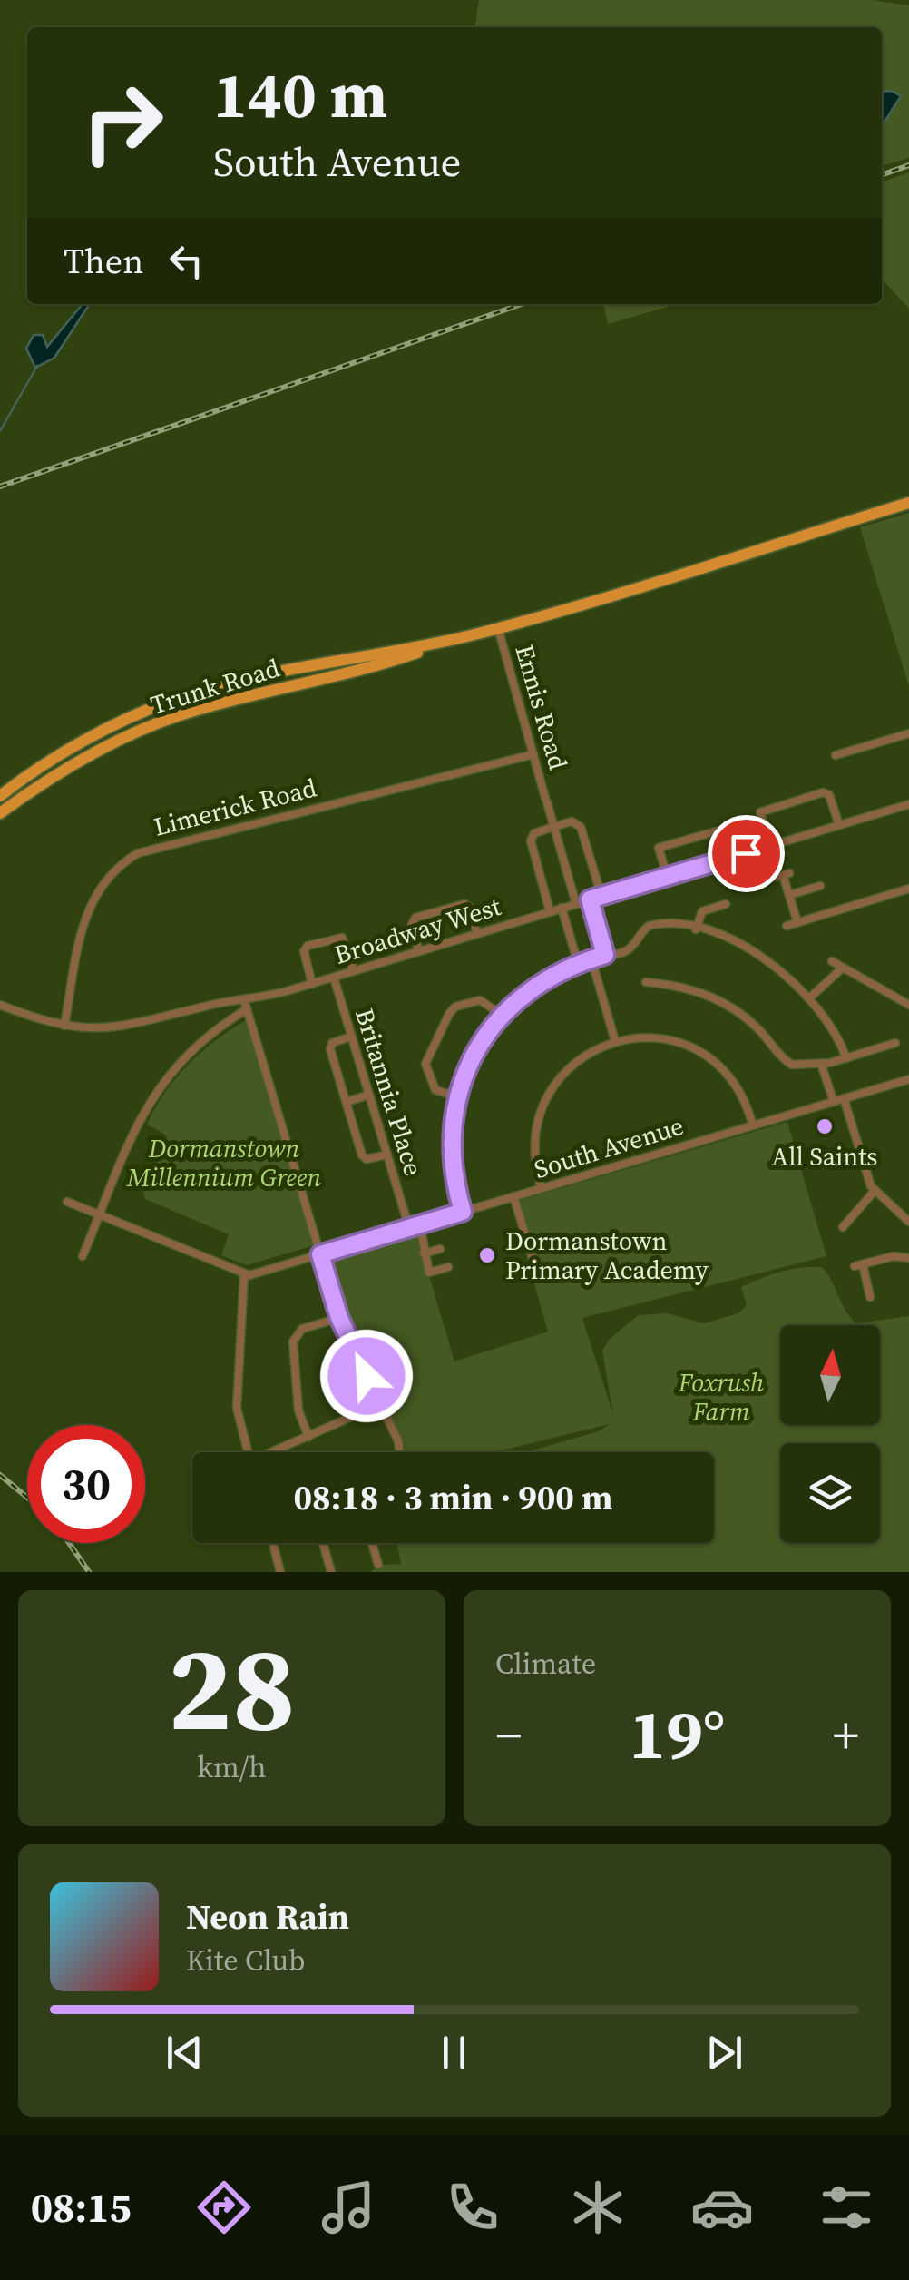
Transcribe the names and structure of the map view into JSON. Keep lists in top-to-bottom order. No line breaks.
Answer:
{"streets":{"main road":["Trunk Road"],"street":["Ennis Road","Limerick Road","Broadway West","Britannia Place","South Avenue"]},"crossings":[["Trunk Road","Ennis Road"],["Ennis Road","Limerick Road"],["Ennis Road","Broadway West"],["Broadway West","Britannia Place"]],"parks":["Dormanstown Millennium Green","Foxrush Farm"],"places":["All Saints","Dormanstown Primary Academy"],"north":"top","page":{"turn":["140 m","South Avenue"],"then":"Then","limit":"30","trip":"08:18 · 3 min · 900 m","tile":[["28","km/h"],"Climate"],"heat":["−","19°","+"],"song":["Neon Rain","Kite Club"],"tabs":"08:15"}}
